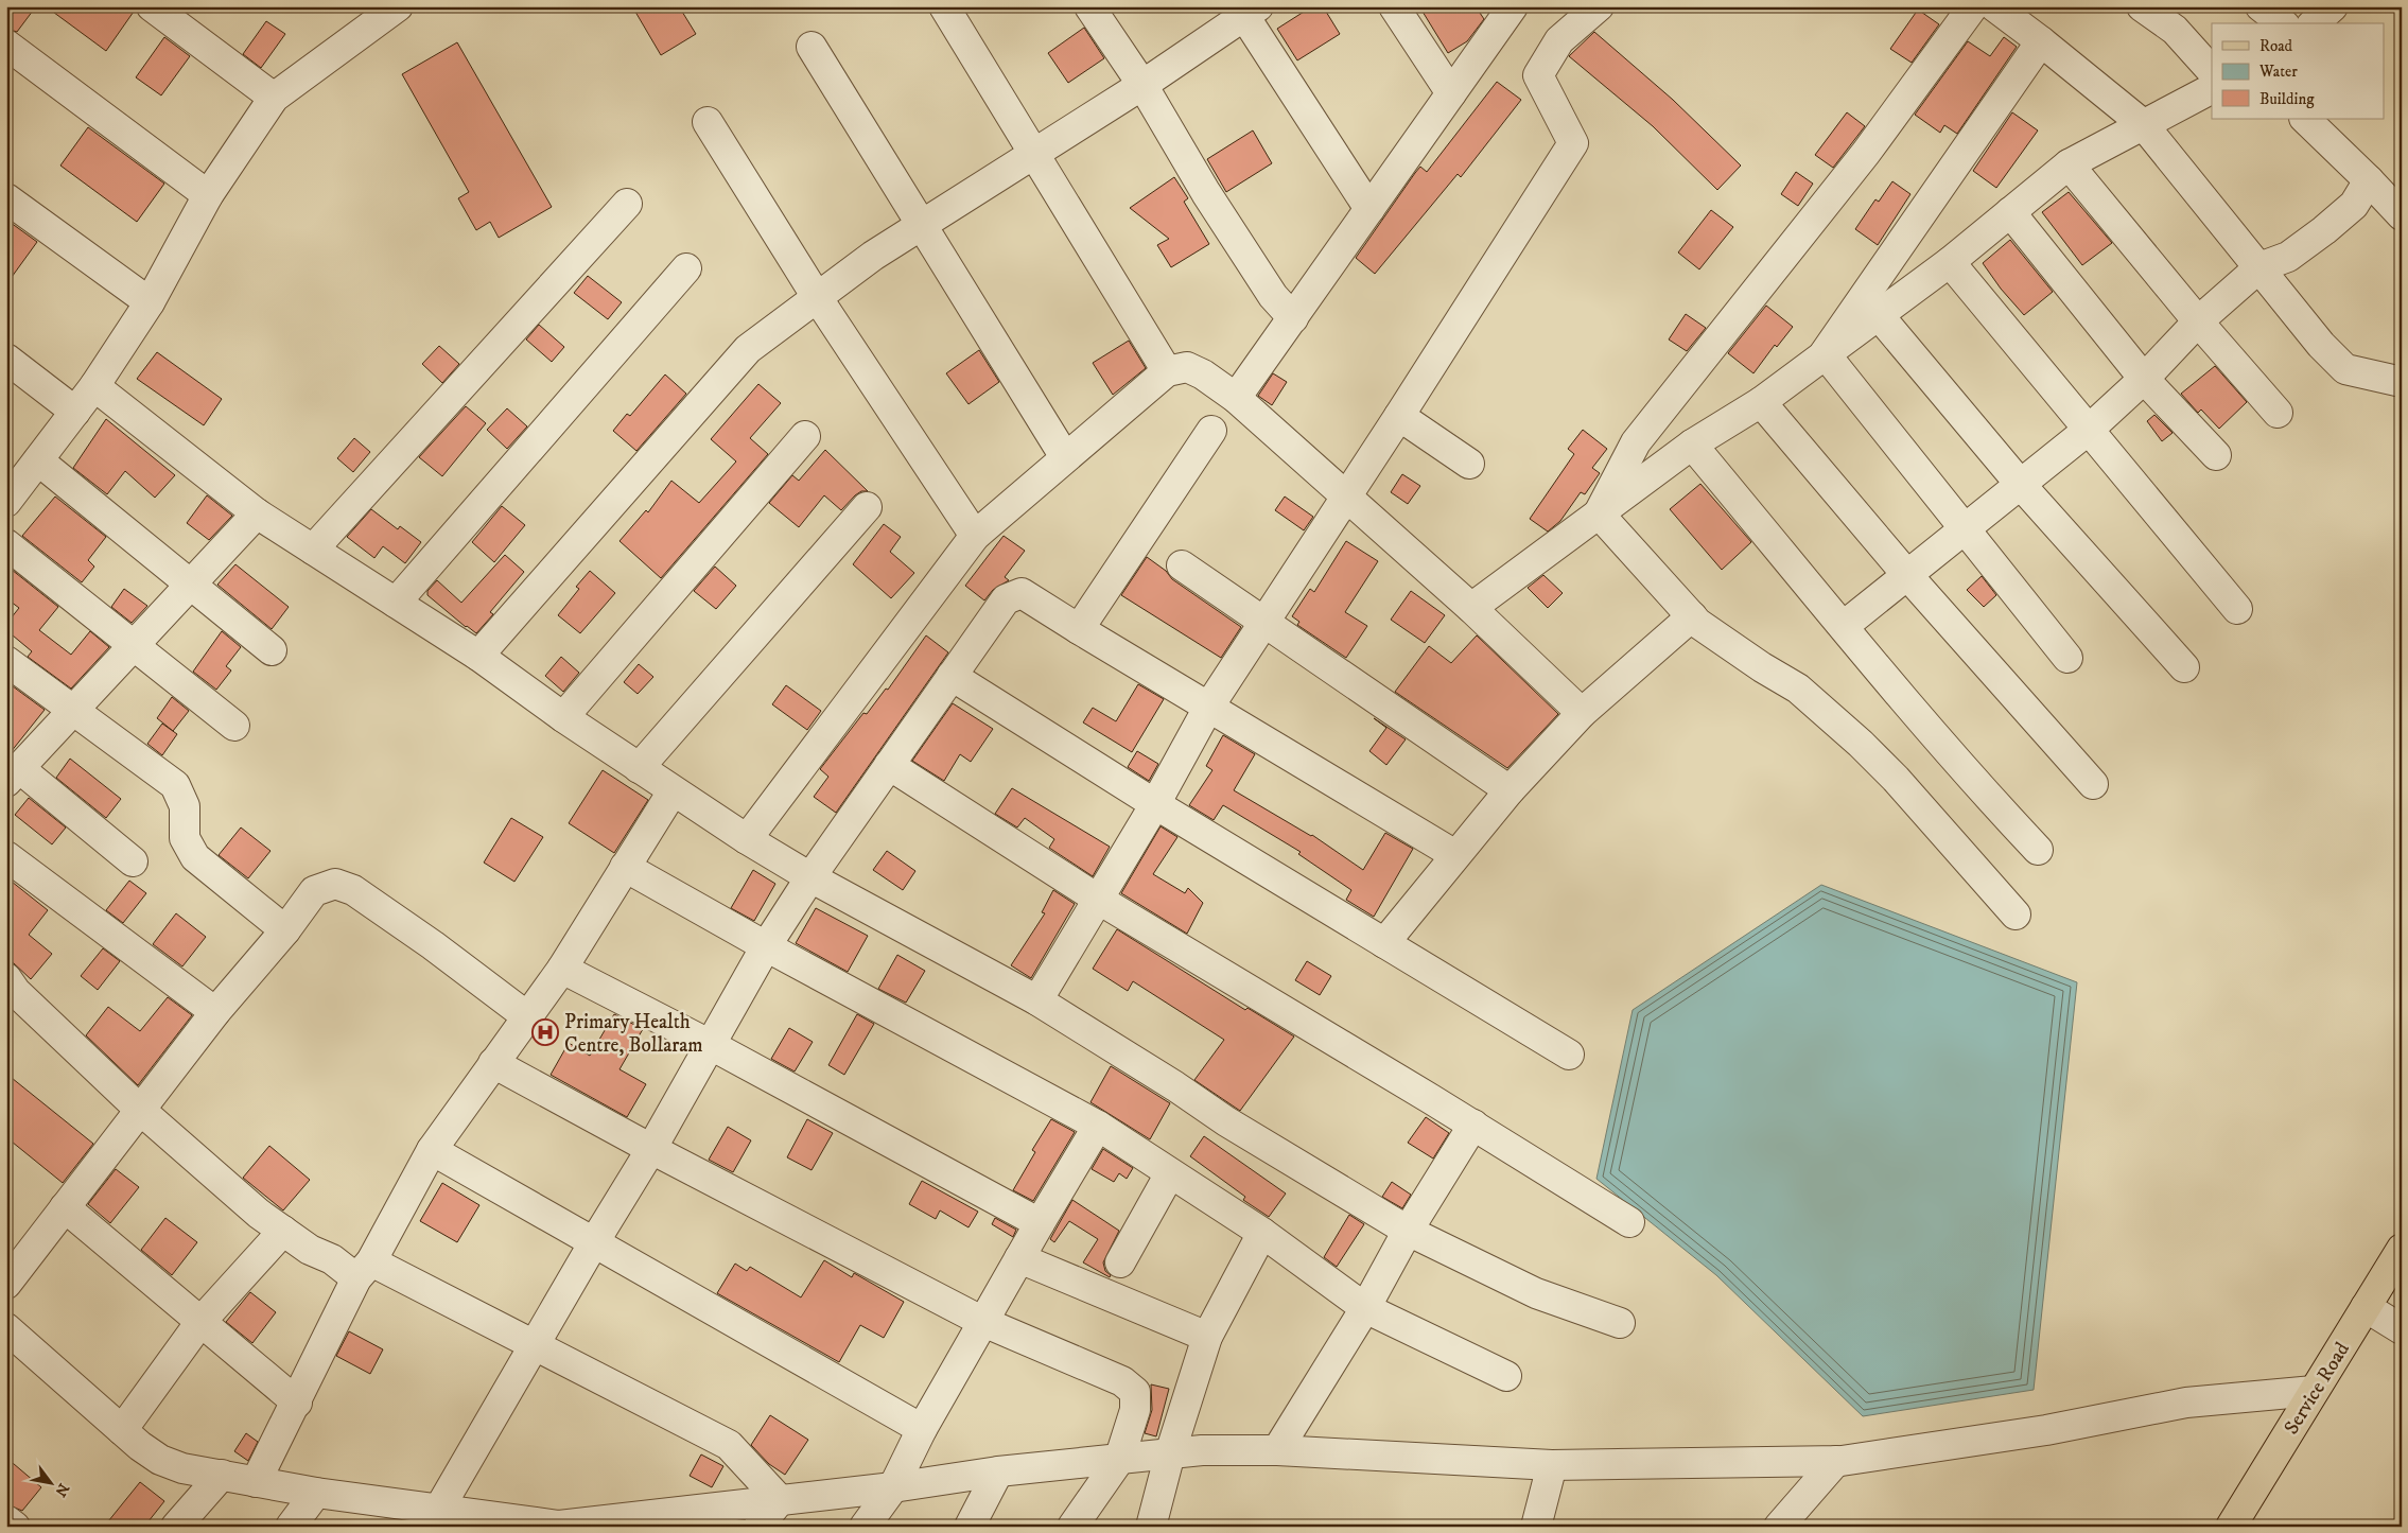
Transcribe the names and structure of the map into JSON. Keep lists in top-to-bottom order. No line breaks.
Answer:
{"streets":{"main road":["Service Road"]},"places":{"hospital":["Primary Health Centre, Bollaram"]},"legend":["Road","Water","Building"],"north":"bottom right"}
